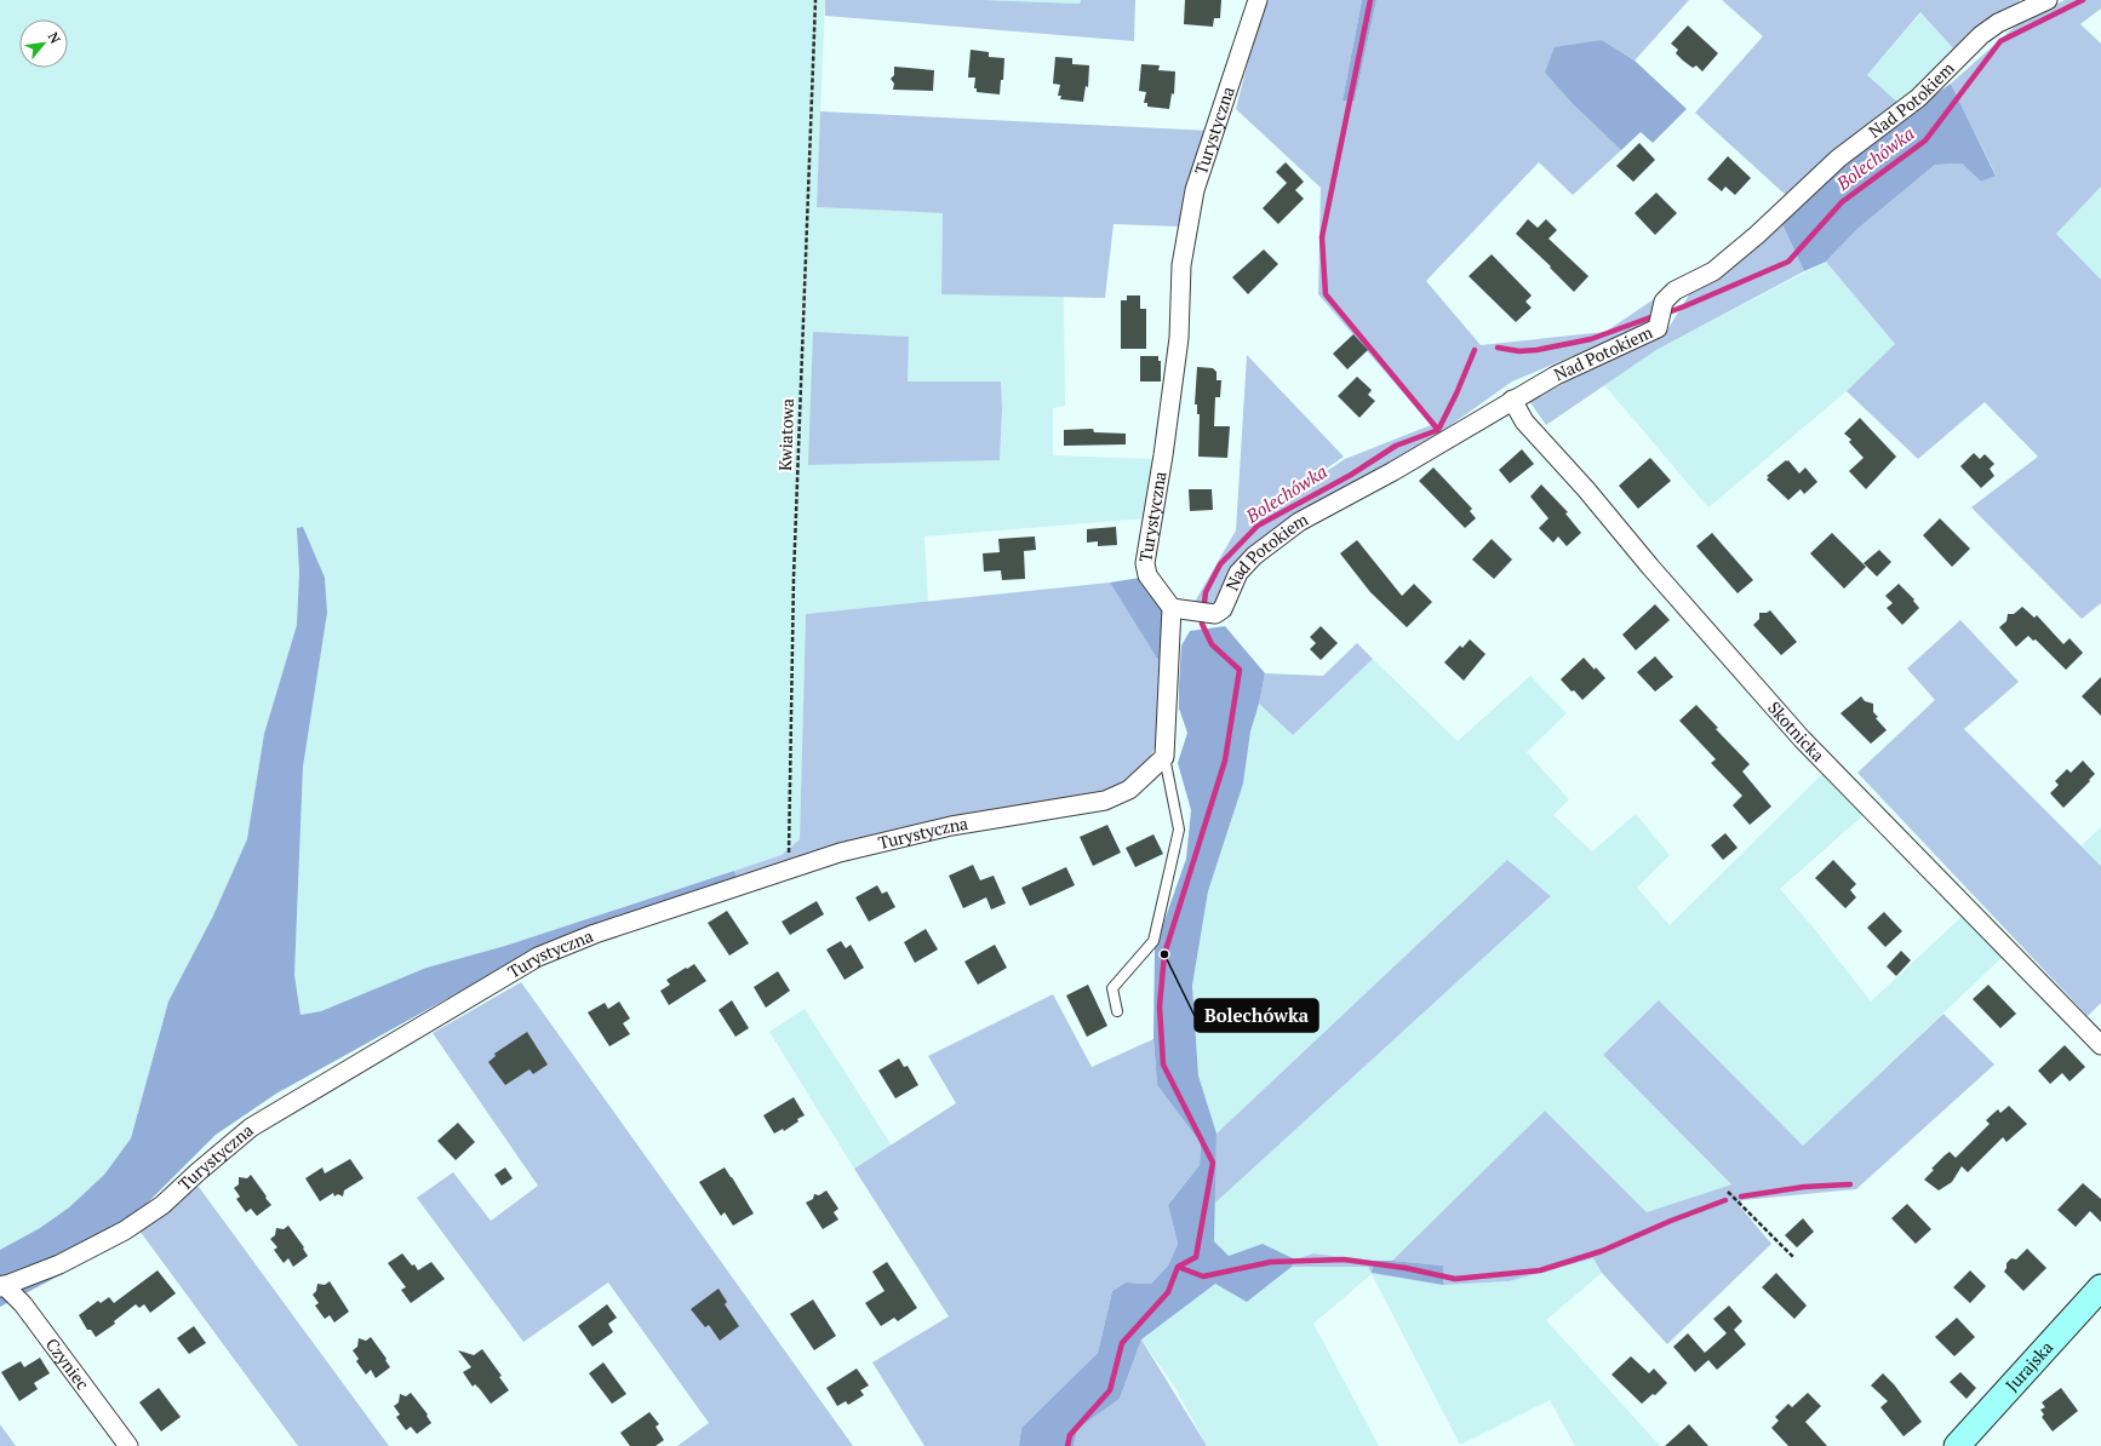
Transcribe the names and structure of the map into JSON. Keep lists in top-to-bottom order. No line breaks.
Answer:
{"streets":{"street":["Nad Potokiem","Turystyczna","Skotnicka","Czyniec","Jurajska"],"path":["Kwiatowa"]},"crossings":[["Nad Potokiem","Turystyczna"],["Nad Potokiem","Skotnicka"],["Turystyczna","Kwiatowa"],["Turystyczna","Czyniec"]],"water":["Bolechówka"],"places":["Bolechówka"],"north":"top right"}
